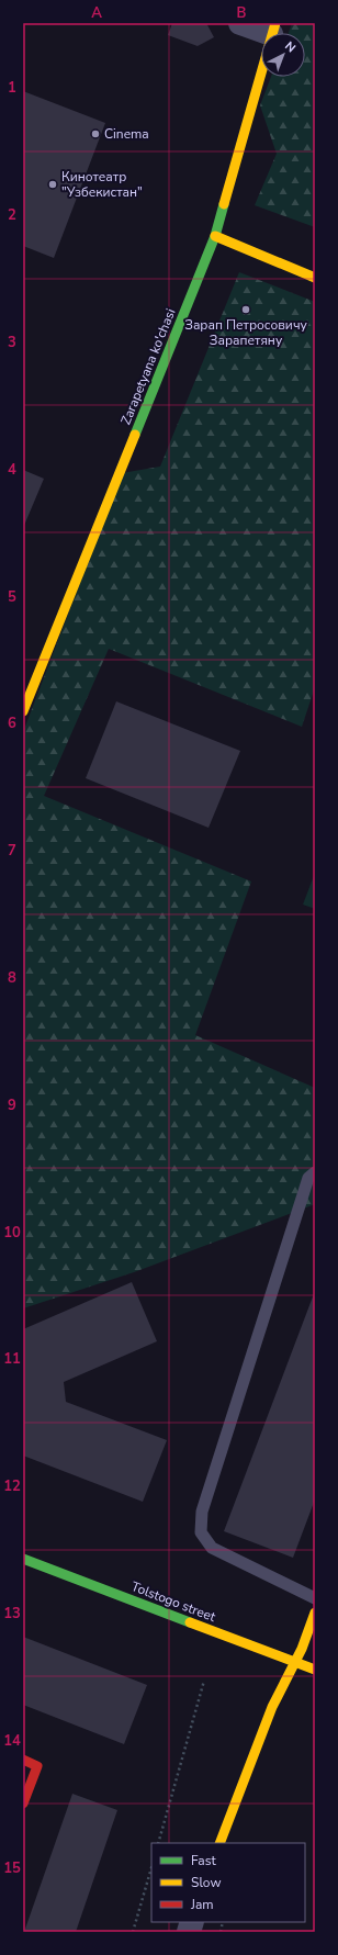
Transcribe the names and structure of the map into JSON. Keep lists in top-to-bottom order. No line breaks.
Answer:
{"streets":{"street":["Zarapetyana ko'chasi","Tolstogo street"]},"places":["Cinema","Кинотеатр \"Узбекистан\"","Зарап Петросовичу Зарапетяну"],"legend":["Fast","Slow","Jam"],"north":"top right","grid":{"columns":["A","B"],"rows":["1","2","3","4","5","6","7","8","9","10","11","12","13","14","15"]}}
